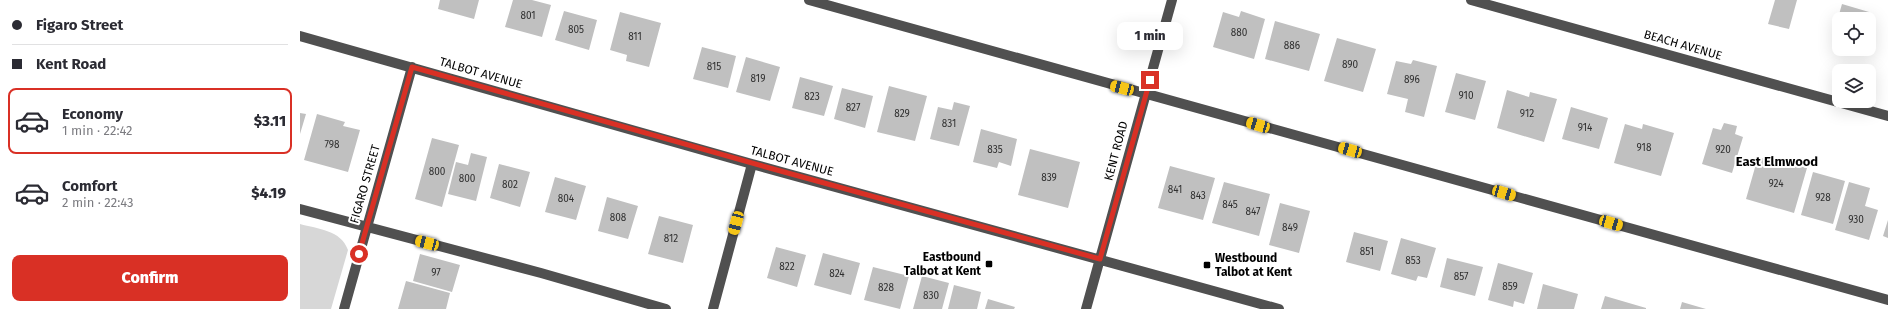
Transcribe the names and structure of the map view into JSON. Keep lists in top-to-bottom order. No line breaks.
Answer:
{"streets":{"street":["BEACH AVENUE","TALBOT AVENUE","KENT ROAD","FIGARO STREET"]},"crossings":[["TALBOT AVENUE","KENT ROAD"],["TALBOT AVENUE","FIGARO STREET"]],"districts":["East Elmwood"],"places":{"transit":["Eastbound Talbot at Kent","Westbound Talbot at Kent"]},"house_numbers":["801","805","880","811","886","890","815","819","896","910","823","827","829","912","831","914","798","918","835","920","800","839","800","924","802","841","843","928","804","845","847","808","930","849","812","851","853","822","97","824","857","859","828","830"],"page":{"banner":["Figaro Street","Kent Road"],"bubble":"1 min","list":[{"name":"Economy","note":"1 min · 22:42","value":"$3.11"},{"name":"Comfort","note":"2 min · 22:43","value":"$4.19"}],"buttons":"Confirm"}}
